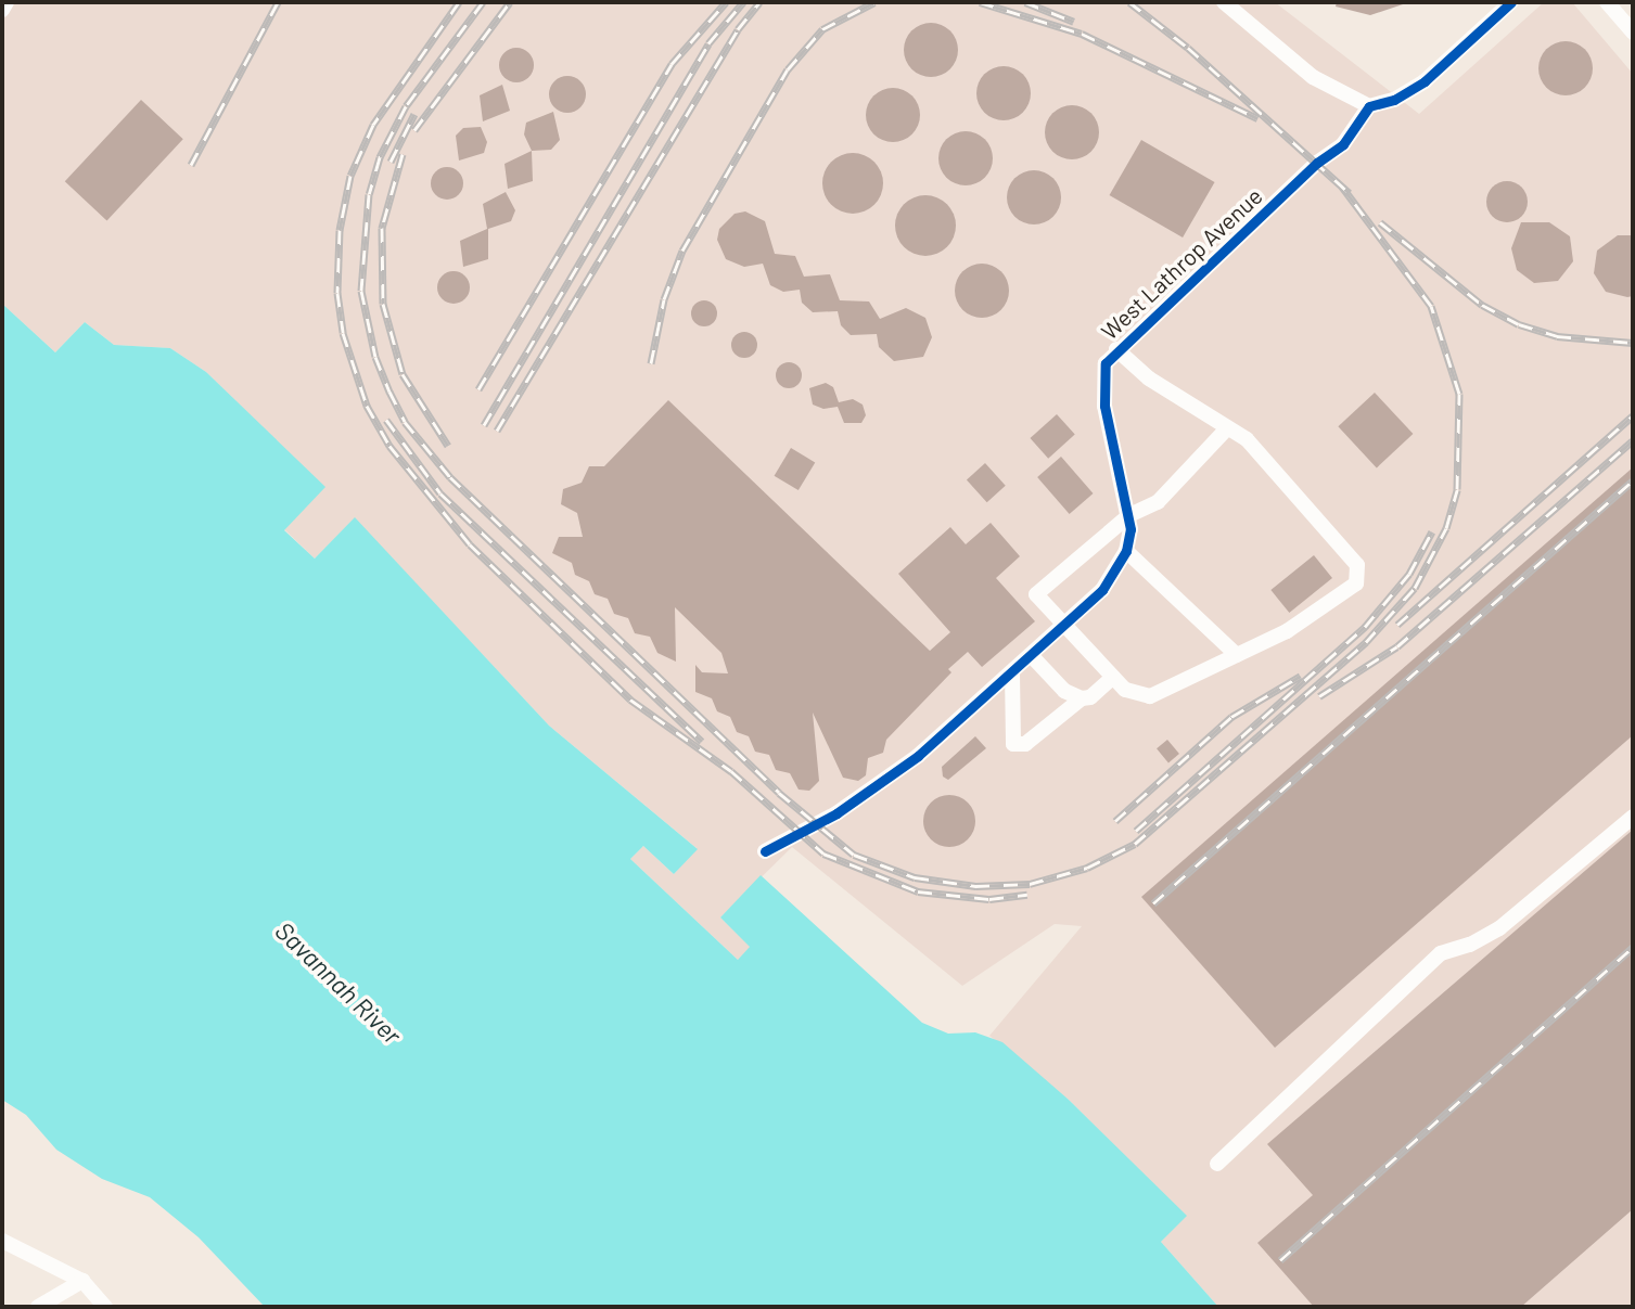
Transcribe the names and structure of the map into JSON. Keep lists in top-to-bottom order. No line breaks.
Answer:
{"streets":{"street":["West Lathrop Avenue"]},"water":["Savannah River"]}
